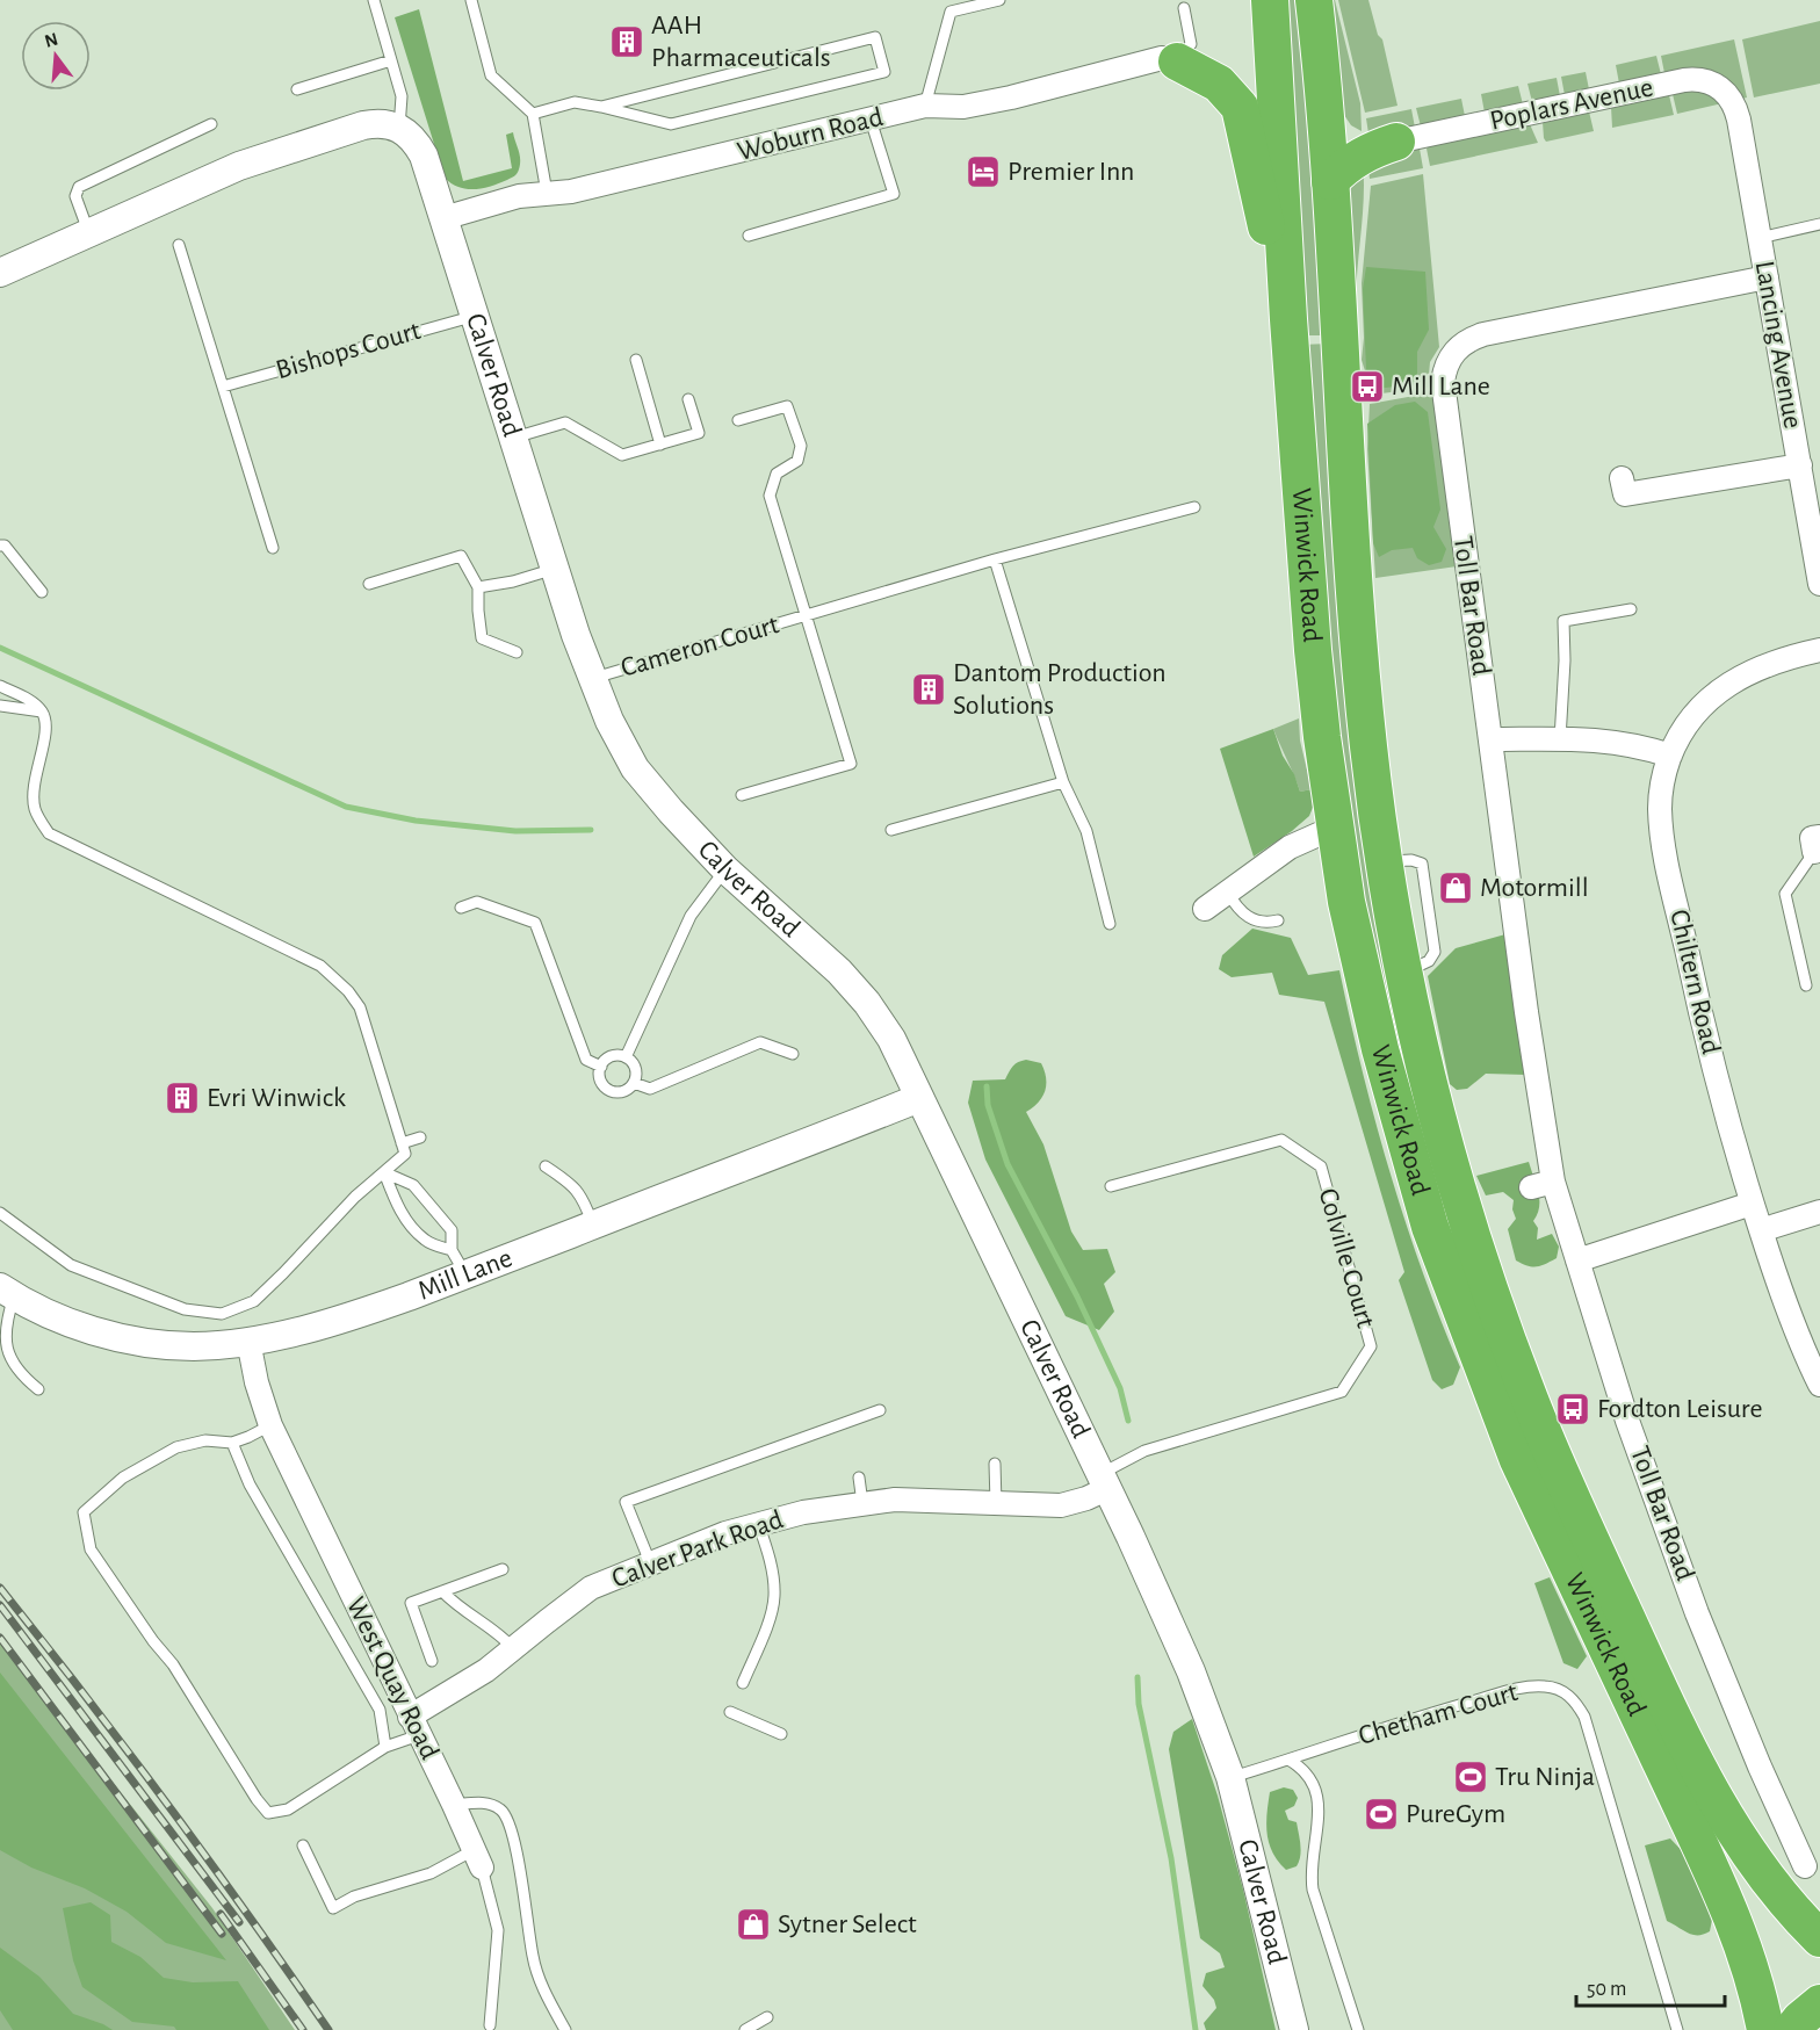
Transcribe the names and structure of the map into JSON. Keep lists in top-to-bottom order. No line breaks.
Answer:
{"streets":{"highway":["Winwick Road"],"street":["Poplars Avenue","Woburn Road","Lancing Avenue","Calver Road","Toll Bar Road","Chiltern Road","Mill Lane","Calver Park Road","West Quay Road"],"lane":["Bishops Court","Cameron Court","Colville Court","Chetham Court"]},"crossings":[["Poplars Avenue","Lancing Avenue"],["Woburn Road","Calver Road"],["Lancing Avenue","Toll Bar Road"],["Bishops Court","Calver Road"],["Calver Road","Cameron Court"],["Calver Road","Colville Court"],["Calver Road","Mill Lane"],["Calver Road","Calver Park Road"],["Calver Road","Chetham Court"],["Colville Court","Calver Park Road"],["Mill Lane","West Quay Road"],["Calver Park Road","West Quay Road"]],"places":{"building":["AAH Pharmaceuticals","Dantom Production Solutions","Evri Winwick"],"hotel":["Premier Inn"],"bus stop":["Mill Lane","Fordton Leisure"],"shop":["Motormill","Sytner Select"],"sports":["Tru Ninja","PureGym"]},"scale_bar":"50 m","north":"top"}
